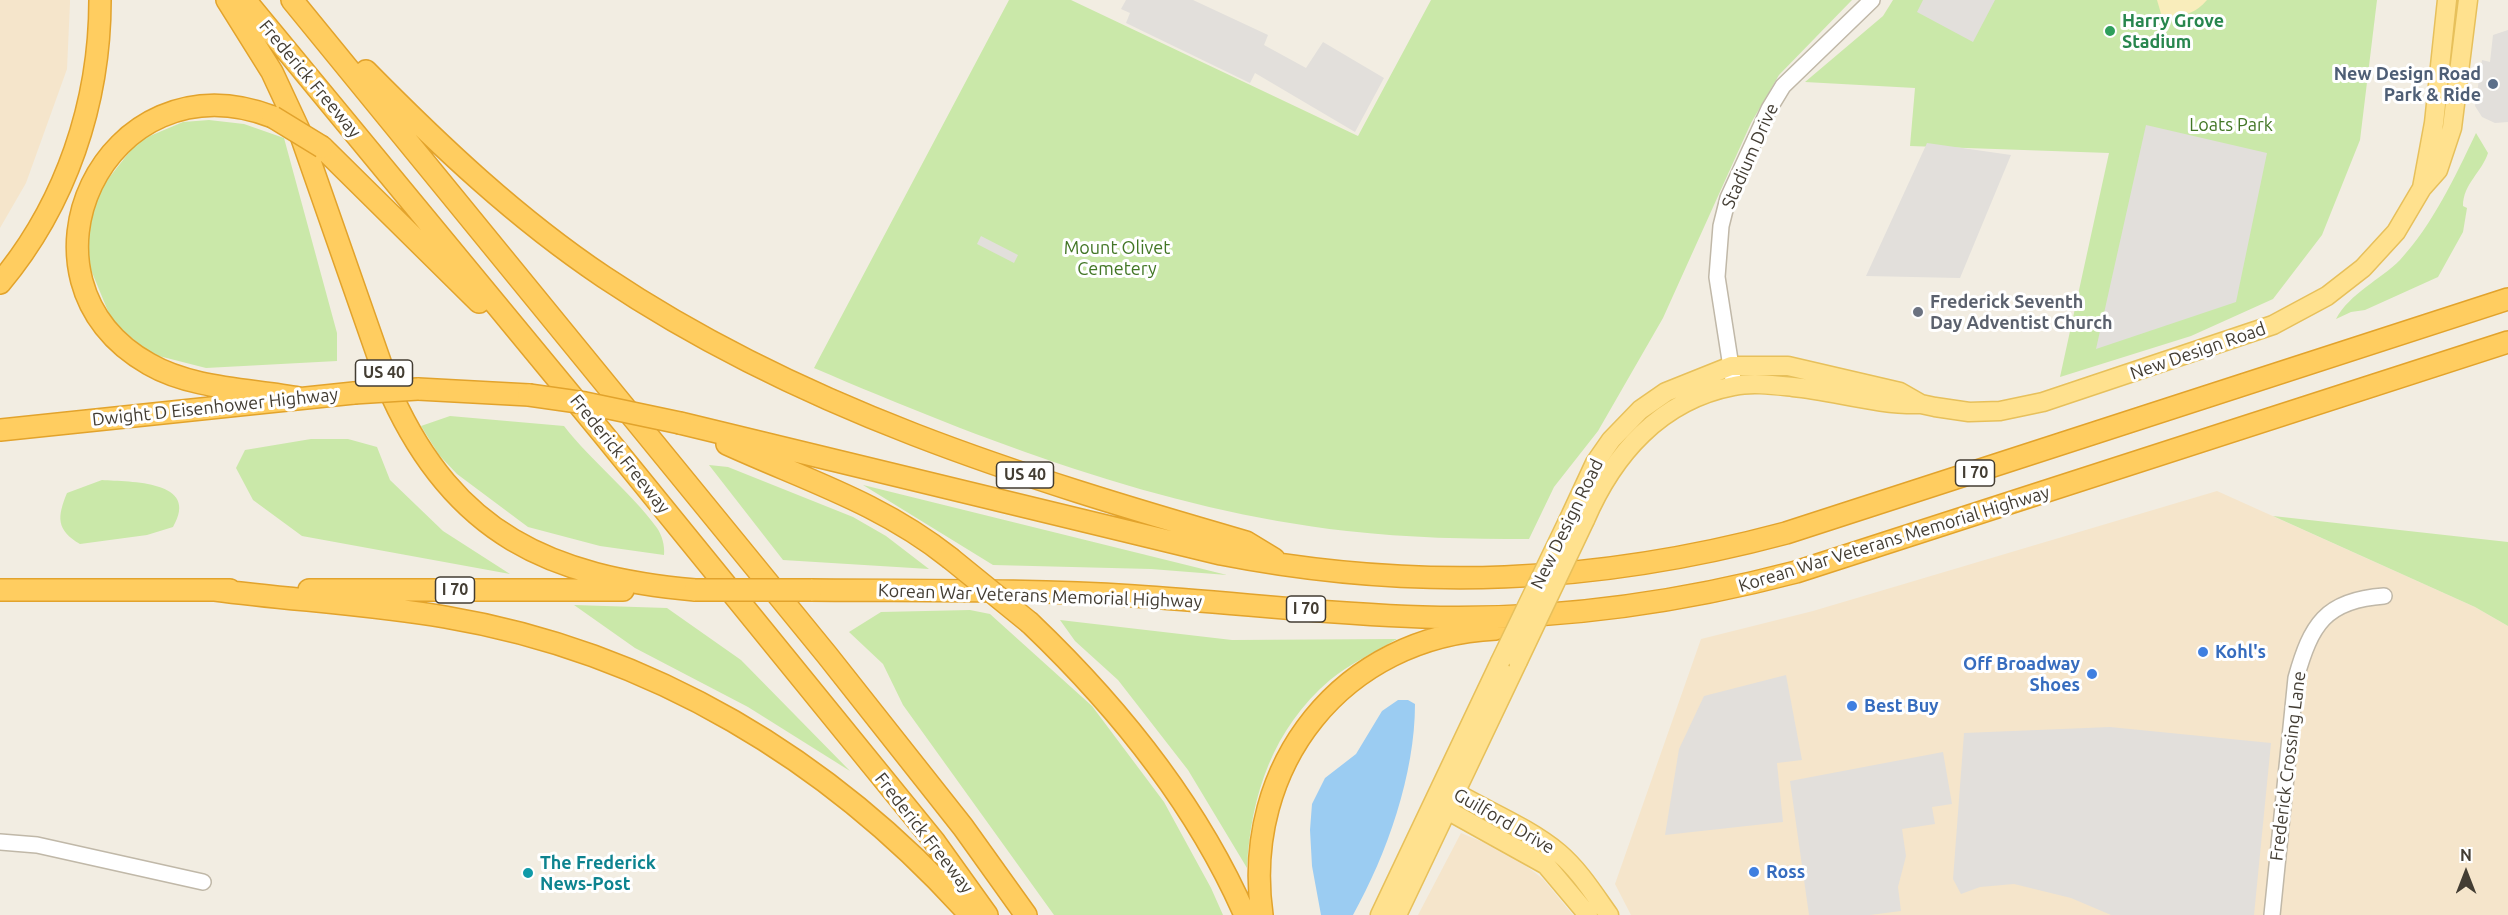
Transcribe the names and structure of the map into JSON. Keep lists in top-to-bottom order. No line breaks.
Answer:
{"streets":{"highway":["Frederick Freeway","US 40","Dwight D Eisenhower Highway","I 70","Korean War Veterans Memorial Highway"],"main road":["New Design Road","Guilford Drive"],"street":["Stadium Drive","Frederick Crossing Lane"]},"crossings":[["Frederick Freeway","US 40"],["Stadium Drive","New Design Road"],["New Design Road","Guilford Drive"],["US 40","Korean War Veterans Memorial Highway"],["Dwight D Eisenhower Highway","Korean War Veterans Memorial Highway"],["I 70","Korean War Veterans Memorial Highway"]],"parks":["Loats Park","Mount Olivet Cemetery"],"places":["Harry Grove Stadium","New Design Road Park & Ride","Frederick Seventh Day Adventist Church","Kohl's","Off Broadway Shoes","Best Buy","Ross","The Frederick News-Post"],"north":"top"}
